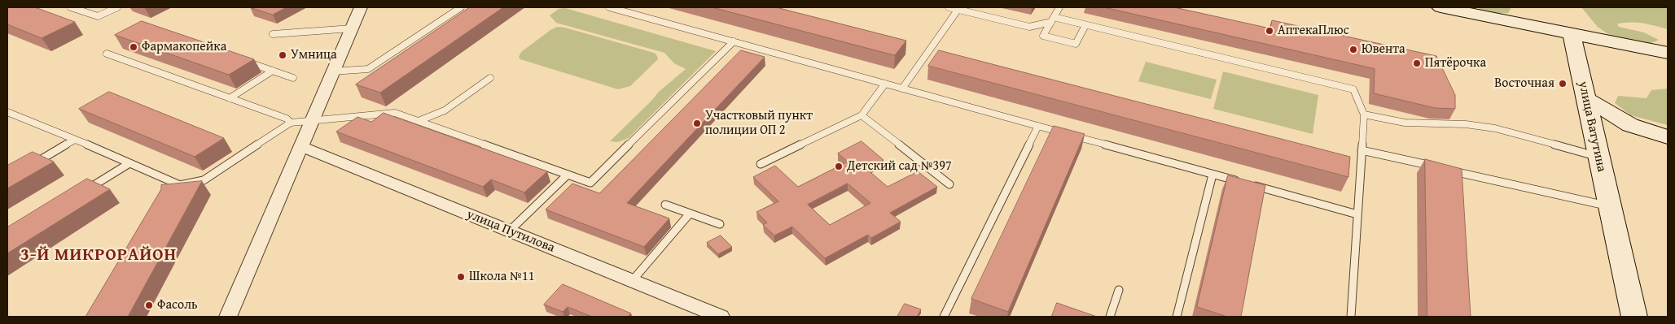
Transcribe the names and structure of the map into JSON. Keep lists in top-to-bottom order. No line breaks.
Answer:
{"streets":{"main road":["улица Ватутина"],"street":["улица Путилова"]},"districts":["3-Й МИКРОРАЙОН"],"places":["АптекаПлюс","Фармакопейка","Ювента","Умница","Пятёрочка","Восточная","Участковый пункт полиции ОП 2","Детский сад №397","Школа №11","Фасоль"]}
